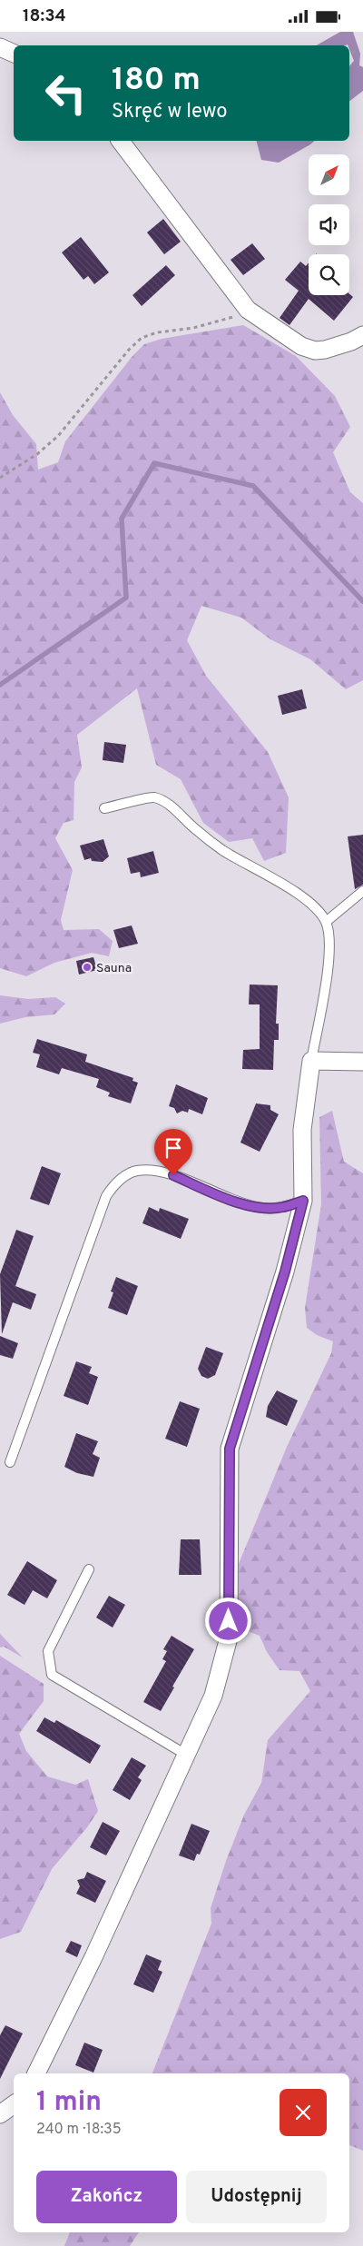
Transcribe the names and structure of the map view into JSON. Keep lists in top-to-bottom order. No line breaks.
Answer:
{"places":["Sauna"],"north":"top right","page":{"status":"18:34","turn":["180 m","Skręć w lewo"],"heading":["1 min","240 m · 18:35"],"buttons":["Zakończ","Udostępnij"]}}
